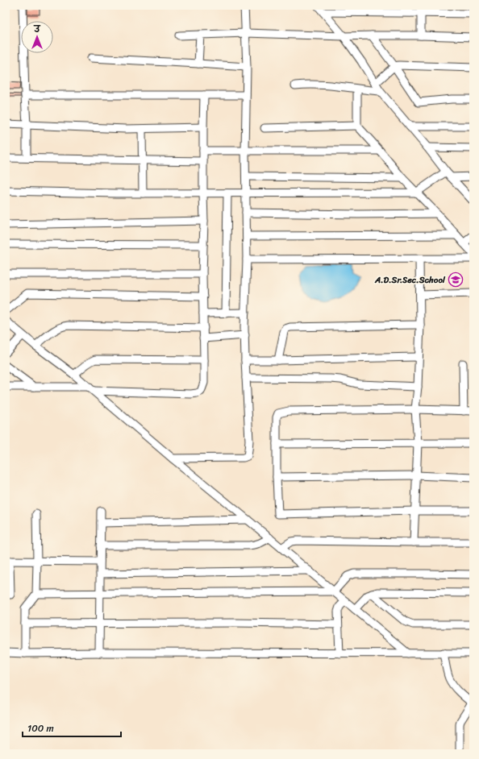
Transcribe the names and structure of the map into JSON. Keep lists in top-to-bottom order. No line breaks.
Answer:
{"places":{"school or university":["A.D.Sr.Sec.School"]},"scale_bar":"100 m","north":"top"}
